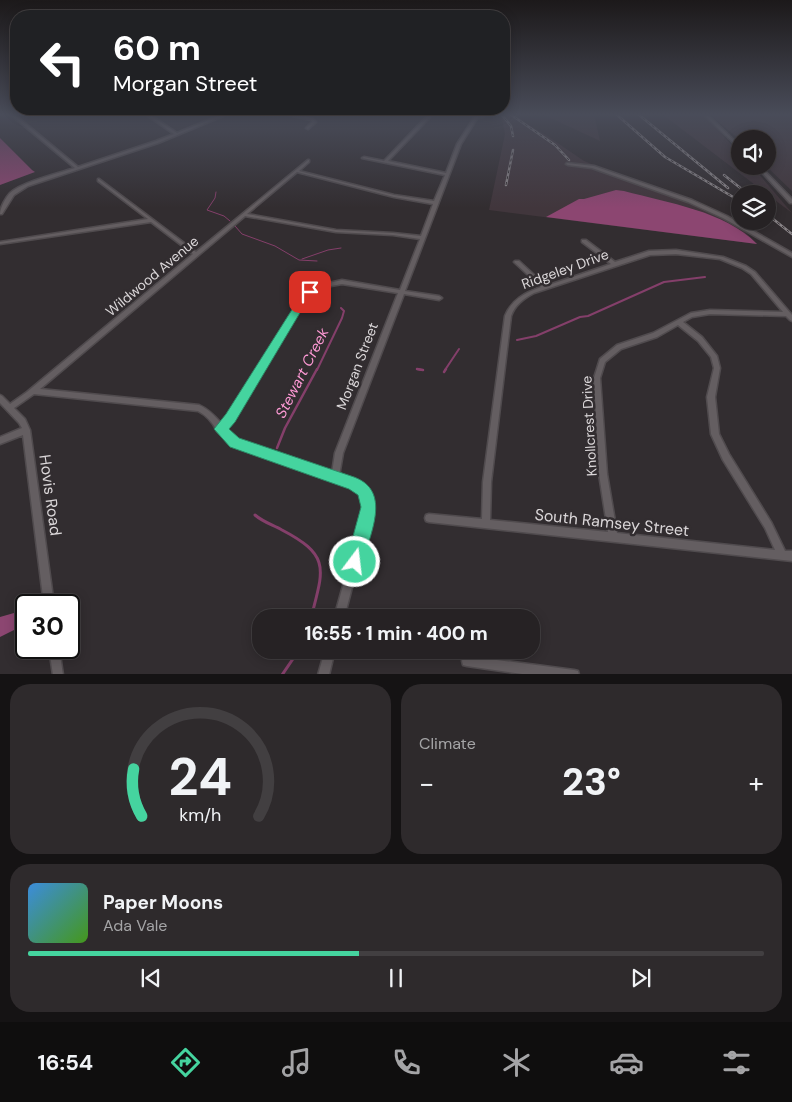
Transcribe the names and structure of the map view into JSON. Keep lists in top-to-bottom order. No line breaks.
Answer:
{"streets":{"street":["Ridgeley Drive","Wildwood Avenue","Morgan Street","Knollcrest Drive","Hovis Road","South Ramsey Street"]},"crossings":[["Ridgeley Drive","Knollcrest Drive"],["Ridgeley Drive","South Ramsey Street"],["Wildwood Avenue","Hovis Road"],["Knollcrest Drive","South Ramsey Street"]],"water":["Stewart Creek"],"page":{"turn":["60 m","Morgan Street"],"limit":"30","trip":"16:55 · 1 min · 400 m","tile":"Climate","heat":["−","23°","+"],"song":["Paper Moons","Ada Vale"],"tabs":"16:54","gauge":["24","km/h"]}}
